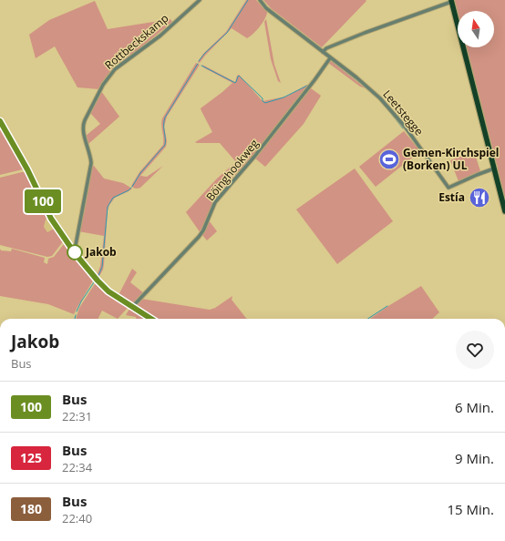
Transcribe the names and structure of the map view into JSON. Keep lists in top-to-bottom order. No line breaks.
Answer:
{"streets":{"street":["Rottbeckskamp","Leetstegge","Böinghookweg"]},"crossings":[["Leetstegge","Böinghookweg"]],"places":{"sports":["Gemen-Kirchspiel (Borken) UL"],"restaurant":["Estía"],"other":["Jakob"]},"lines":["bus line 100"],"north":"top","page":{"on_map":"100","heading":["Jakob","Bus"],"list":[{"mark":"100","name":"Bus","note":"22:31","value":"6 Min."},{"mark":"125","name":"Bus","note":"22:34","value":"9 Min."},{"mark":"180","name":"Bus","note":"22:40","value":"15 Min."}]}}
